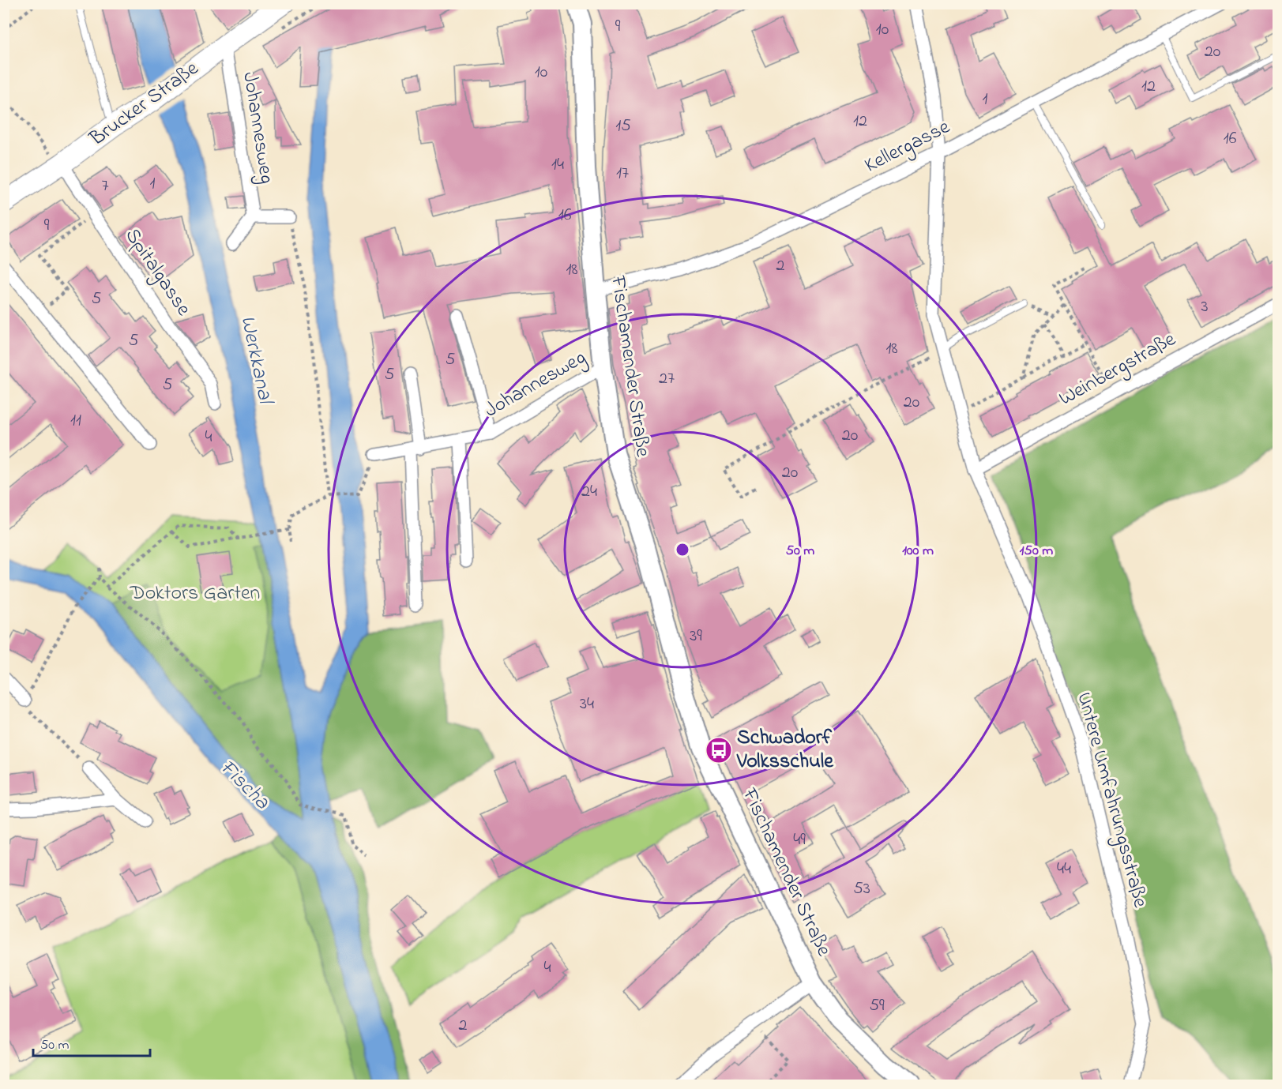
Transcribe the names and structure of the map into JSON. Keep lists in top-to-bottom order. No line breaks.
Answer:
{"streets":{"main road":["Brucker Straße","Fischamender Straße"],"street":["Johannesweg","Kellergasse","Spitalgasse","Weinbergstraße","Untere Umfahrungsstraße"]},"crossings":[["Brucker Straße","Johannesweg"],["Brucker Straße","Spitalgasse"],["Johannesweg","Fischamender Straße"],["Kellergasse","Fischamender Straße"],["Kellergasse","Untere Umfahrungsstraße"],["Weinbergstraße","Untere Umfahrungsstraße"]],"water":["Werkkanal","Fischa"],"parks":["Doktors Garten"],"places":{"bus stop":["Schwadorf Volksschule"]},"house_numbers":["9","10","20","10","12","1","12","15","16","14","17","1","7","16","9","2","18","5","3","5","18","5","5","27","5","20","11","20","4","20","24","39","34","49","44","53","4","59","2"],"scale_bar":"50 m","rings":["50 m","100 m","150 m"]}
